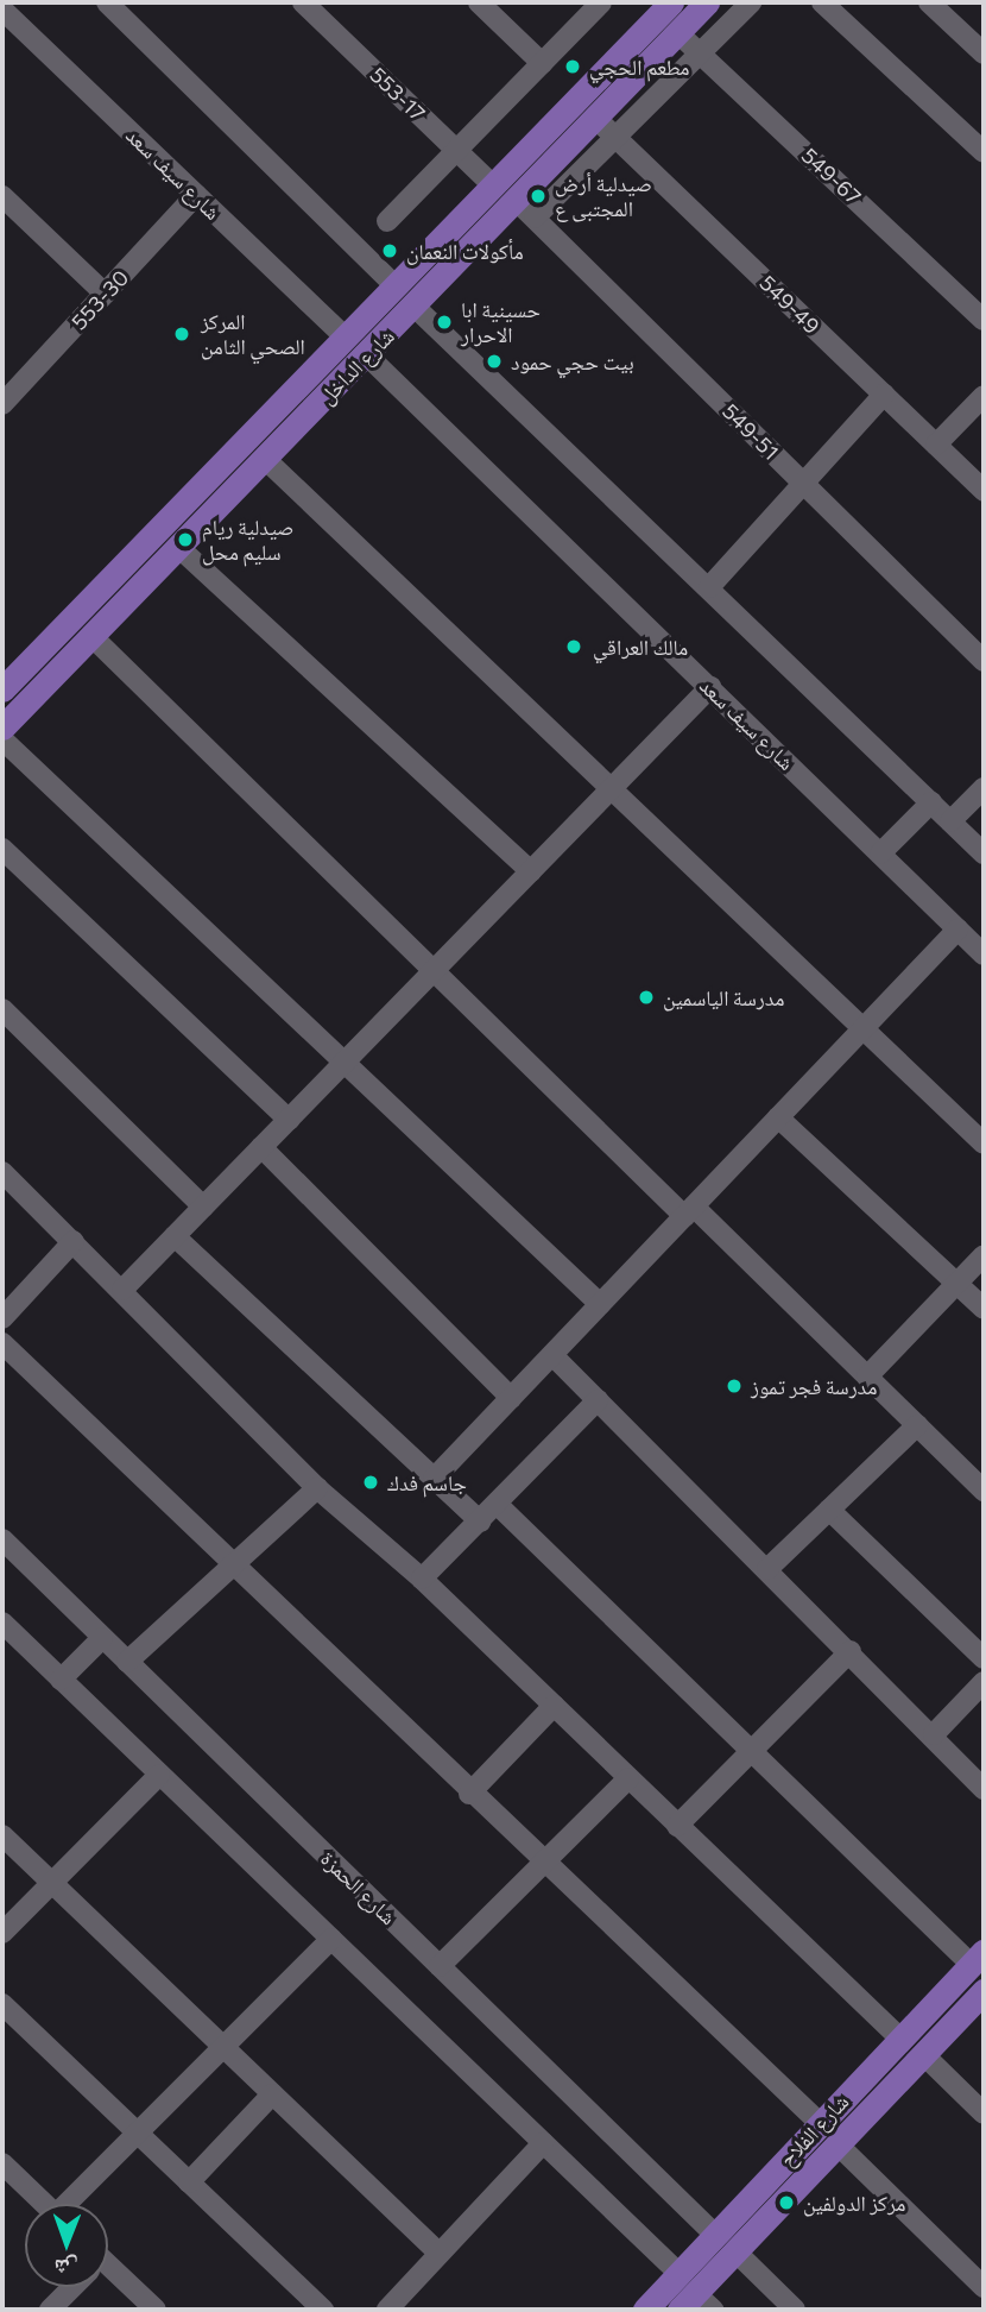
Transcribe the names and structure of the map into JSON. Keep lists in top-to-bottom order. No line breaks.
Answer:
{"streets":{"main road":["شارع الداخل","شارع الفلاح"],"street":["553-17","شارع سيف سعد","549-67","553-30","549-49","549-51","شارع الحمزة"]},"crossings":[["553-17","شارع الداخل"],["شارع سيف سعد","553-30"],["شارع سيف سعد","شارع الداخل"],["549-67","شارع الداخل"],["549-49","شارع الداخل"],["شارع الداخل","549-51"],["شارع الحمزة","شارع الفلاح"]],"places":["مطعم الحجي","صيدلية أرض المجتبى ع","مأكولات النعمان","حسينية ابا الاحرار","المركز الصحي الثامن","بيت حجي حمود","صيدلية ريام سليم محل","مالك العراقي","مدرسة الياسمين","مدرسة فجر تموز","جاسم فدك","مركز الدولفين"],"north":"bottom"}
